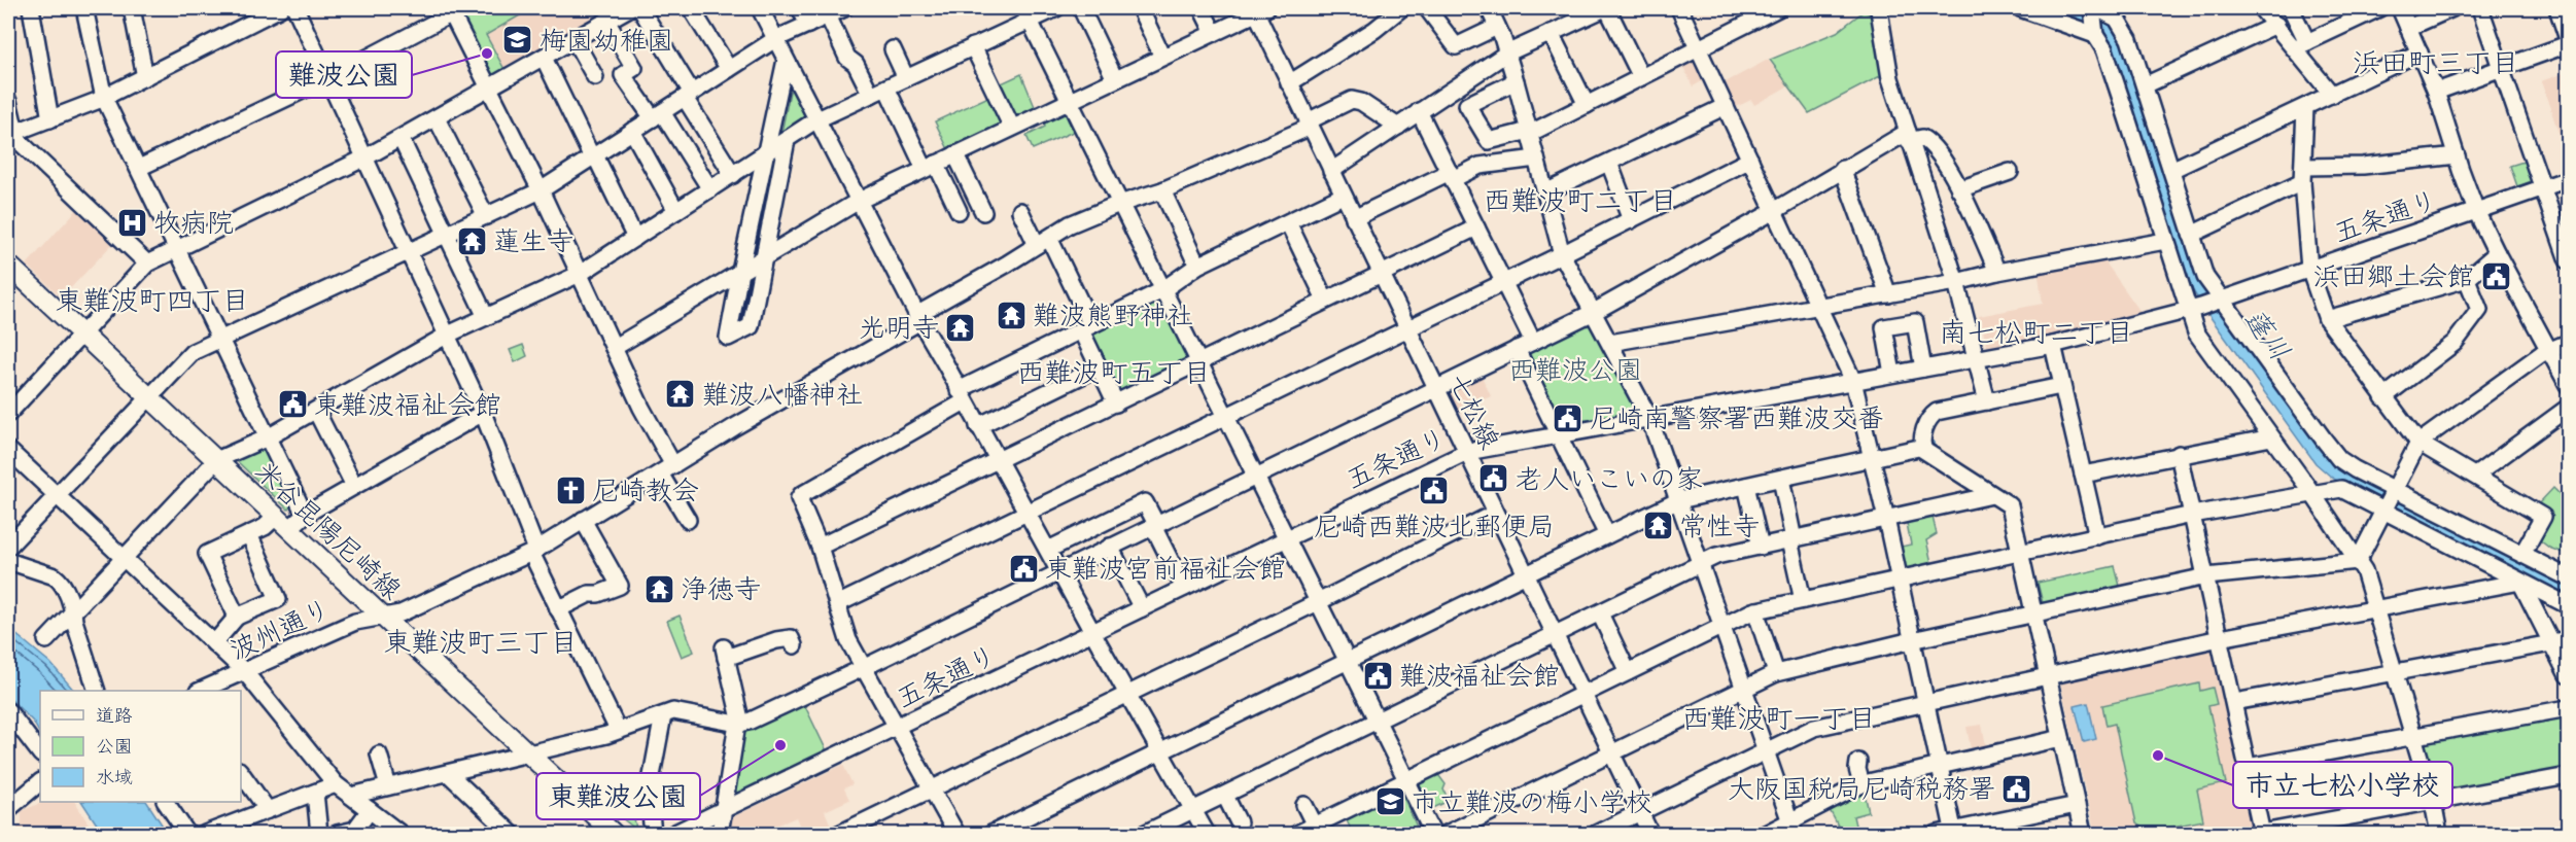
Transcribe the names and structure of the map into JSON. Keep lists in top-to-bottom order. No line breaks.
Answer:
{"streets":{"main road":["米谷昆陽尼崎線"],"street":["五条通り","七松線","波州通り"]},"crossings":[["五条通り","七松線"],["七松線","波州通り"],["米谷昆陽尼崎線","波州通り"]],"districts":["浜田町三丁目","西難波町二丁目","東難波町四丁目","南七松町二丁目","西難波町五丁目","東難波町三丁目","西難波町一丁目"],"water":["蓬川"],"parks":["西難波公園"],"places":{"school or university":["梅園幼稚園","市立難波の梅小学校"],"other":["難波公園","東難波公園","市立七松小学校"],"hospital":["牧病院"],"temple":["蓮生寺","難波熊野神社","光明寺","難波八幡神社","常性寺","浄徳寺"],"public building":["浜田郷土会館","東難波福祉会館","尼崎南警察署西難波交番","老人いこいの家","尼崎西難波北郵便局","東難波宮前福祉会館","難波福祉会館","大阪国税局尼崎税務署"],"church":["尼崎教会"]},"legend":["道路","公園","水域"]}
